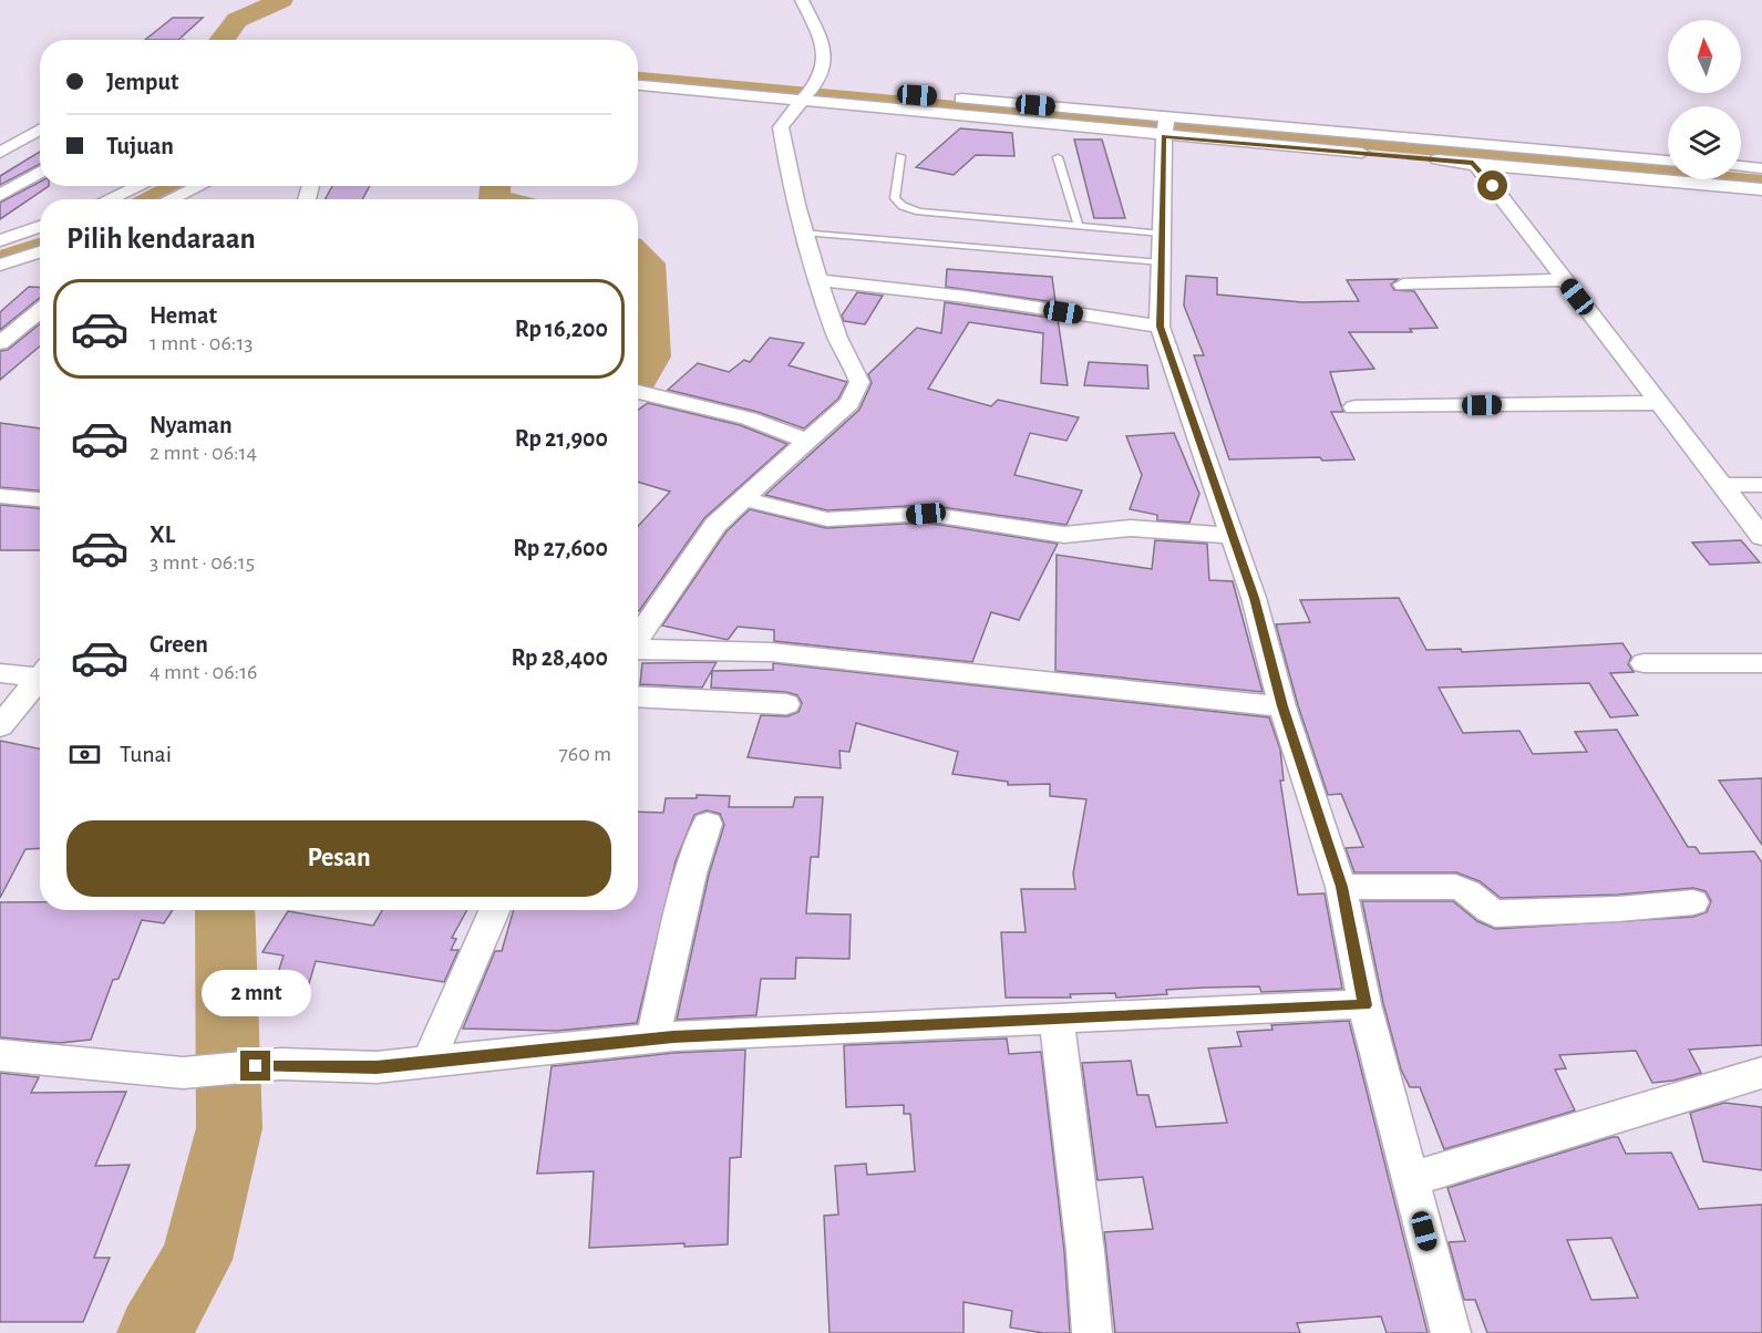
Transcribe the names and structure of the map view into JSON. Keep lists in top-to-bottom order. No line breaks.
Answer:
{"north":"top","page":{"banner":["Jemput","Tujuan"],"heading":"Pilih kendaraan","list":[{"name":"Hemat","note":"1 mnt · 06:13","value":"Rp 16,200"},{"name":"Nyaman","note":"2 mnt · 06:14","value":"Rp 21,900"},{"name":"XL","note":"3 mnt · 06:15","value":"Rp 27,600"},{"name":"Green","note":"4 mnt · 06:16","value":"Rp 28,400"}],"pay":["Tunai","760 m"],"buttons":"Pesan","bubble":"2 mnt"}}
